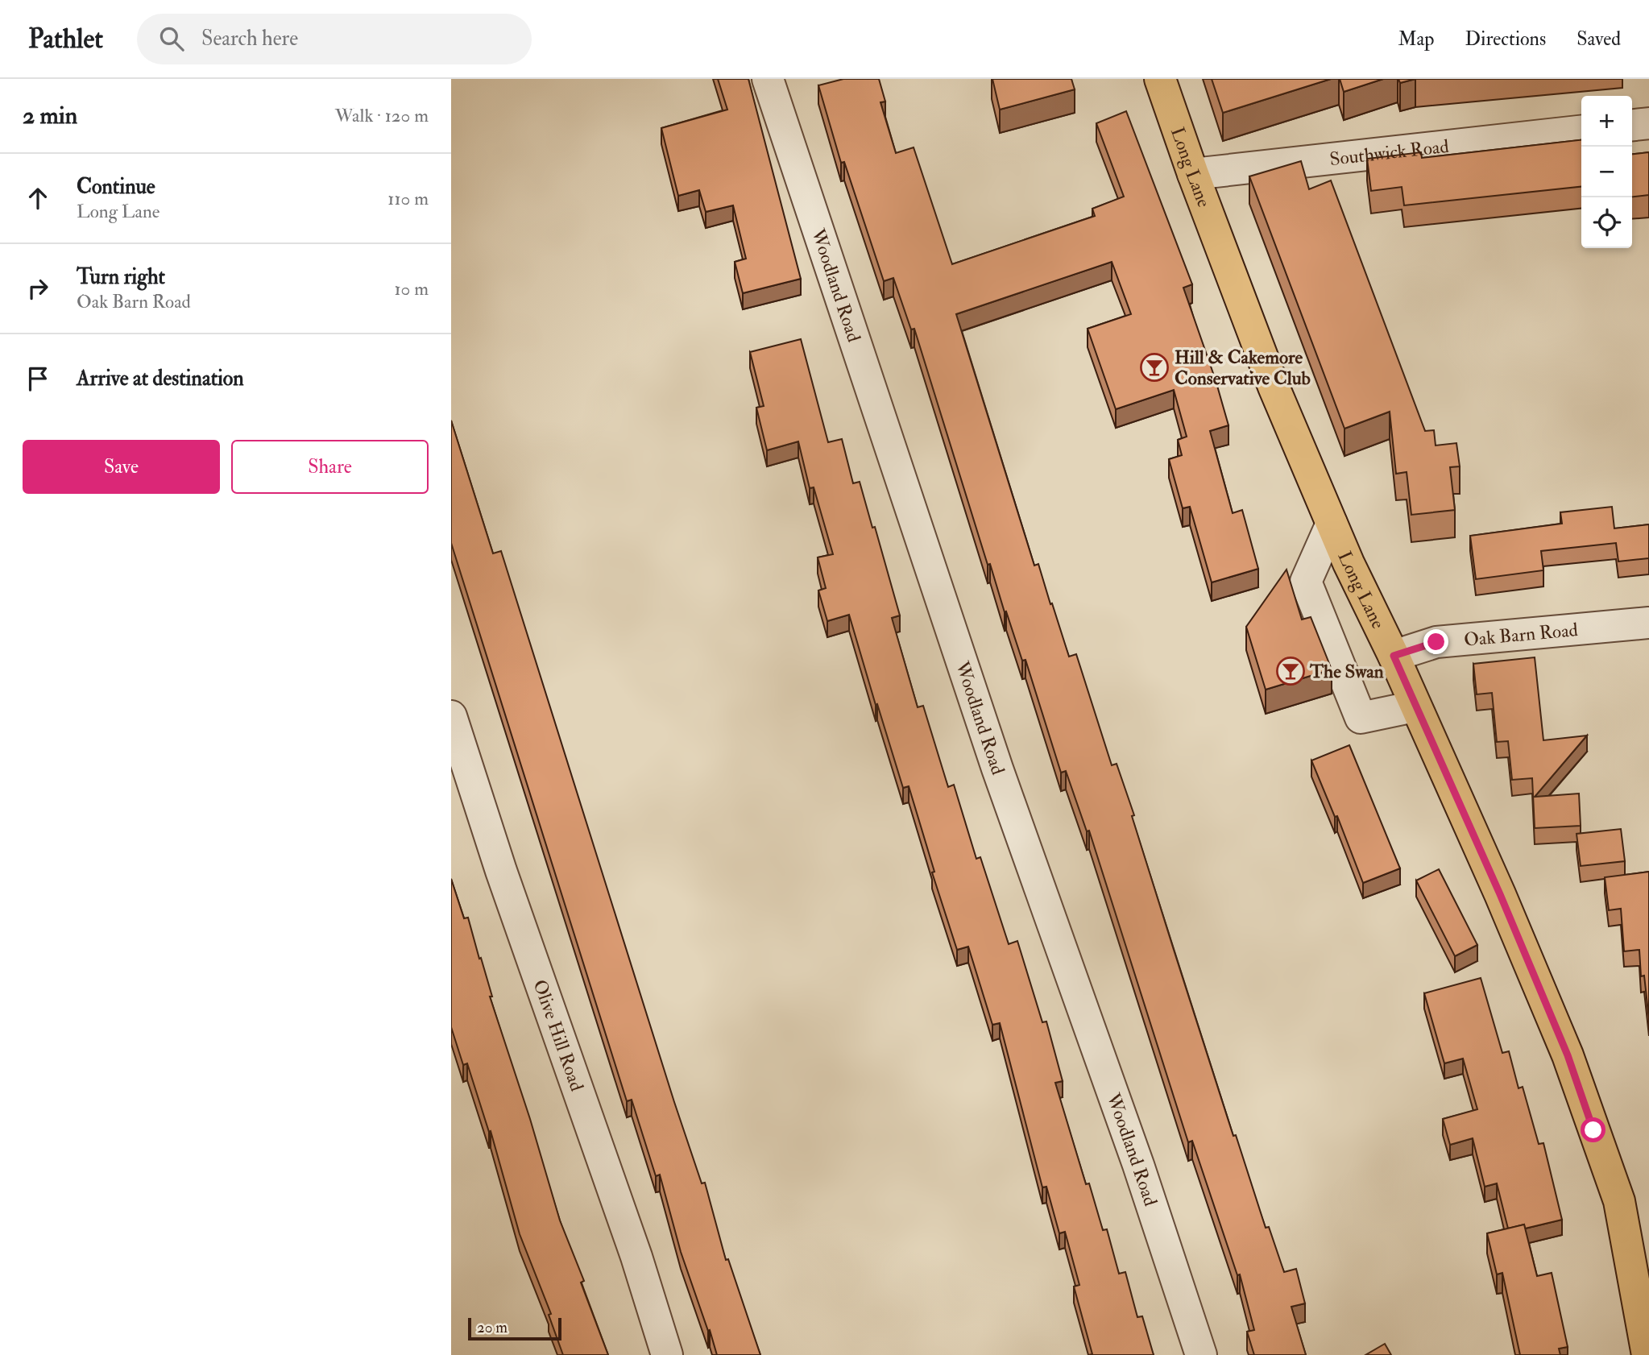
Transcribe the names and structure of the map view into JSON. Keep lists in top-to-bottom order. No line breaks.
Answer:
{"streets":{"main road":["Long Lane"],"street":["Southwick Road","Woodland Road","Oak Barn Road","Olive Hill Road"]},"crossings":[["Southwick Road","Long Lane"],["Long Lane","Oak Barn Road"]],"places":{"bar":["Hill & Cakemore Conservative Club","The Swan"]},"scale_bar":"20 m","page":{"header":"Pathlet","search":"Search here","nav":["Map","Directions","Saved"],"heading":["2 min","Walk · 120 m"],"map_buttons":["+","−"],"list":[["Continue","Long Lane","110 m"],["Turn right","Oak Barn Road","10 m"],"Arrive at destination"],"buttons":["Save","Share"],"scale":"20 m"}}
